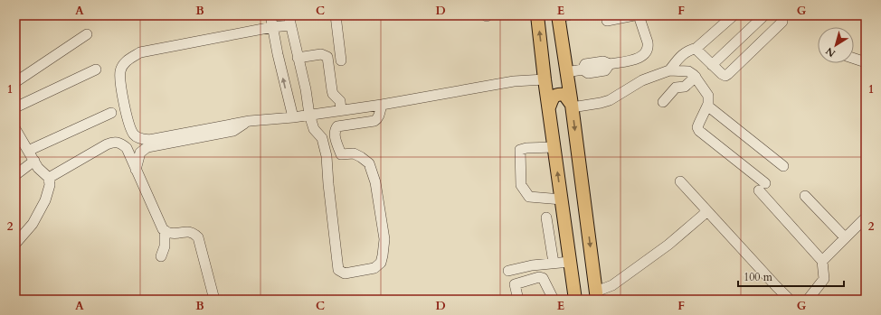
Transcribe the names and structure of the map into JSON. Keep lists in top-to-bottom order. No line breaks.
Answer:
{"scale_bar":"100 m","north":"bottom left","grid":{"columns":["A","B","C","D","E","F","G"],"rows":["1","2"]}}
